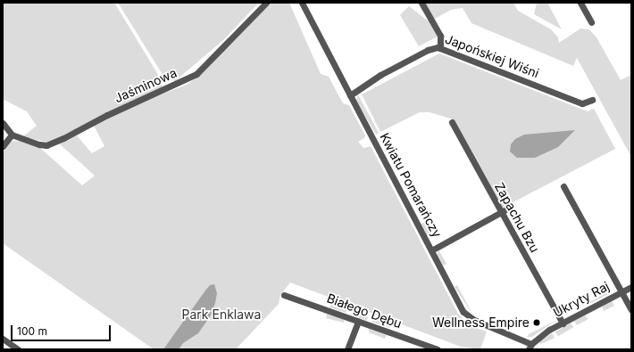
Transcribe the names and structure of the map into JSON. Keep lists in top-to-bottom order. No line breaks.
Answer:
{"streets":{"street":["Japońskiej Wiśni","Jaśminowa","Kwiatu Pomarańczy","Zapachu Bzu","Ukryty Raj","Białego Dębu"]},"crossings":[["Japońskiej Wiśni","Kwiatu Pomarańczy"],["Kwiatu Pomarańczy","Ukryty Raj"],["Zapachu Bzu","Ukryty Raj"]],"parks":["Park Enklawa"],"places":["Wellness Empire"],"scale_bar":"100 m"}
